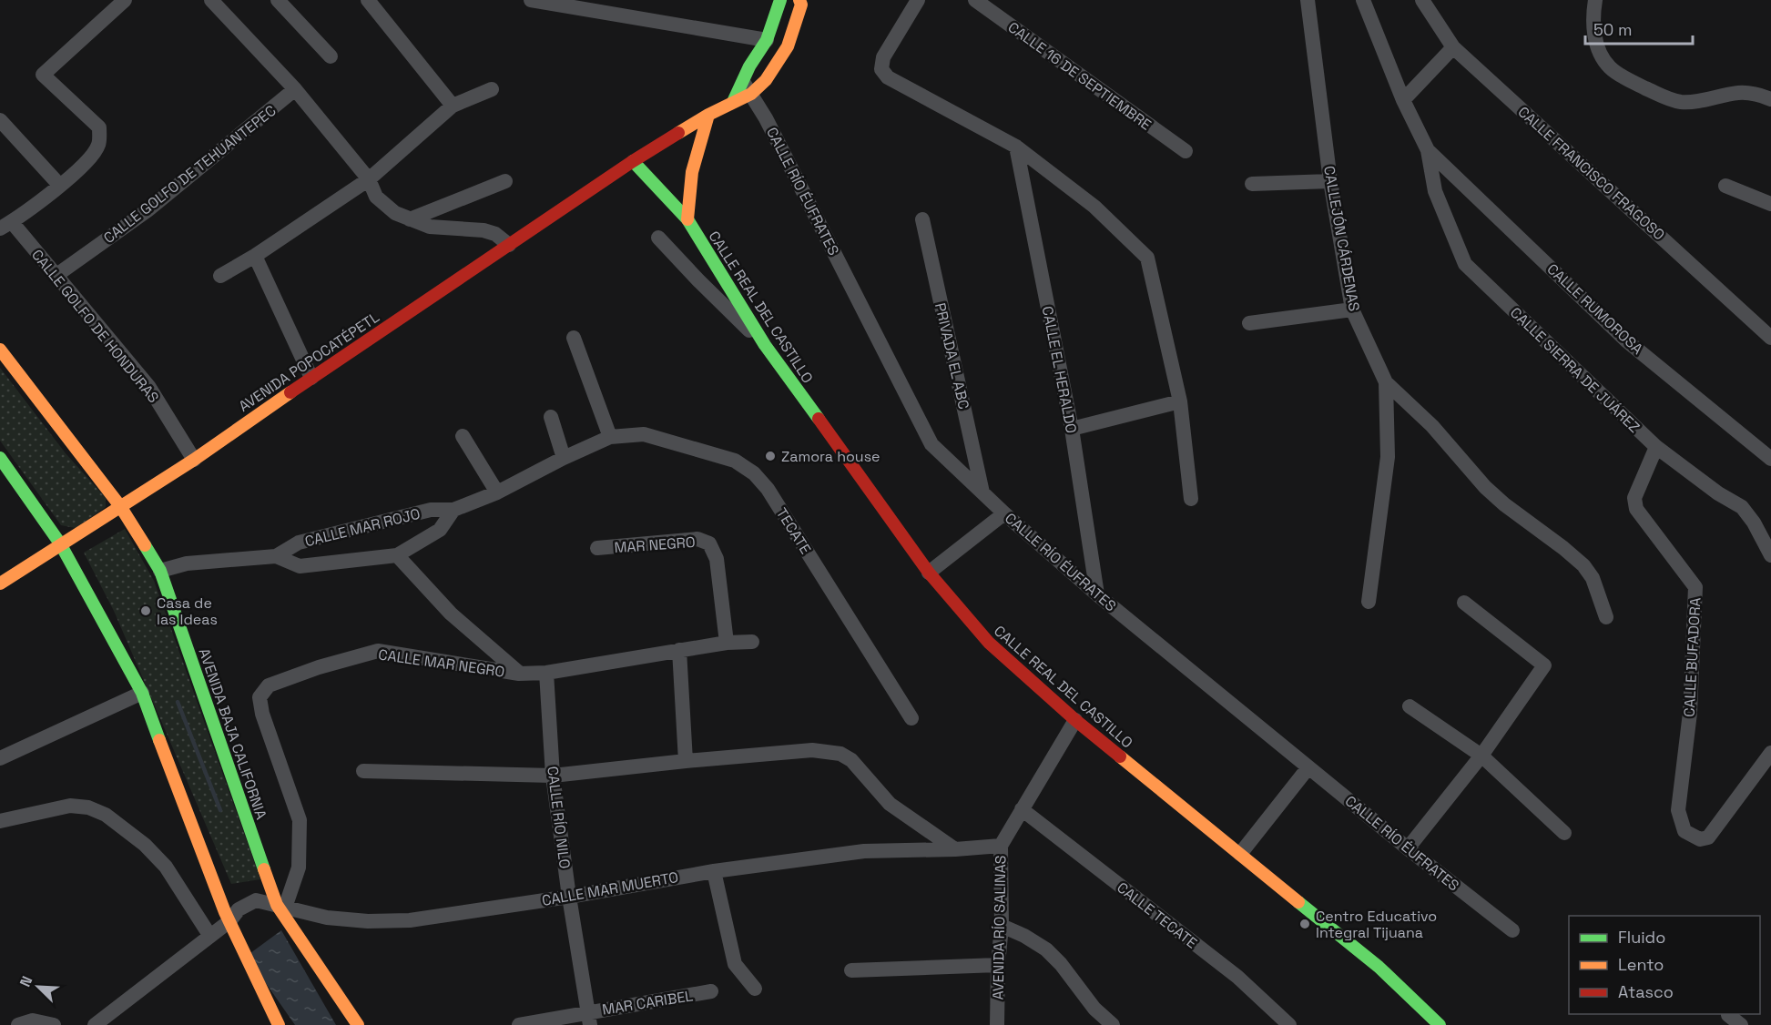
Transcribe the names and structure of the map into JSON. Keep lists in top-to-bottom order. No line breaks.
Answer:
{"streets":{"street":["CALLE 16 DE SEPTIEMBRE","CALLE FRANCISCO FRAGOSO","CALLE GOLFO DE TEHUANTEPEC","CALLE RÍO ÉUFRATES","CALLEJÓN CÁRDENAS","CALLE REAL DEL CASTILLO","CALLE RUMOROSA","CALLE GOLFO DE HONDURAS","PRIVADA EL ABC","AVENIDA POPOCATÉPETL","CALLE EL HERALDO","CALLE SIERRA DE JUÁREZ","CALLE MAR ROJO","TECATE","MAR NEGRO","CALLE BUFADORA","CALLE MAR NEGRO","AVENIDA BAJA CALIFORNIA","CALLE RÍO NILO","CALLE MAR MUERTO","CALLE TECATE","AVENIDA RÍO SALINAS","MAR CARIBEL"]},"crossings":[["CALLE GOLFO DE TEHUANTEPEC","CALLE GOLFO DE HONDURAS"],["CALLE RÍO ÉUFRATES","PRIVADA EL ABC"],["CALLE RÍO ÉUFRATES","AVENIDA POPOCATÉPETL"],["CALLE RÍO ÉUFRATES","CALLE EL HERALDO"],["CALLE REAL DEL CASTILLO","AVENIDA POPOCATÉPETL"],["CALLE REAL DEL CASTILLO","AVENIDA RÍO SALINAS"],["CALLE RUMOROSA","CALLE SIERRA DE JUÁREZ"],["CALLE GOLFO DE HONDURAS","AVENIDA POPOCATÉPETL"],["AVENIDA POPOCATÉPETL","AVENIDA BAJA CALIFORNIA"],["CALLE SIERRA DE JUÁREZ","CALLE BUFADORA"],["CALLE MAR ROJO","TECATE"],["CALLE MAR ROJO","AVENIDA BAJA CALIFORNIA"],["MAR NEGRO","CALLE MAR NEGRO"],["CALLE MAR NEGRO","AVENIDA BAJA CALIFORNIA"],["CALLE MAR NEGRO","CALLE RÍO NILO"],["CALLE MAR NEGRO","CALLE MAR MUERTO"],["AVENIDA BAJA CALIFORNIA","CALLE MAR MUERTO"],["CALLE RÍO NILO","CALLE MAR MUERTO"],["CALLE RÍO NILO","MAR CARIBEL"],["CALLE MAR MUERTO","AVENIDA RÍO SALINAS"],["CALLE TECATE","AVENIDA RÍO SALINAS"]],"places":["Zamora house","Casa de las Ideas","Centro Educativo Integral Tijuana"],"legend":["Fluido","Lento","Atasco"],"scale_bar":"50 m","north":"top left"}
